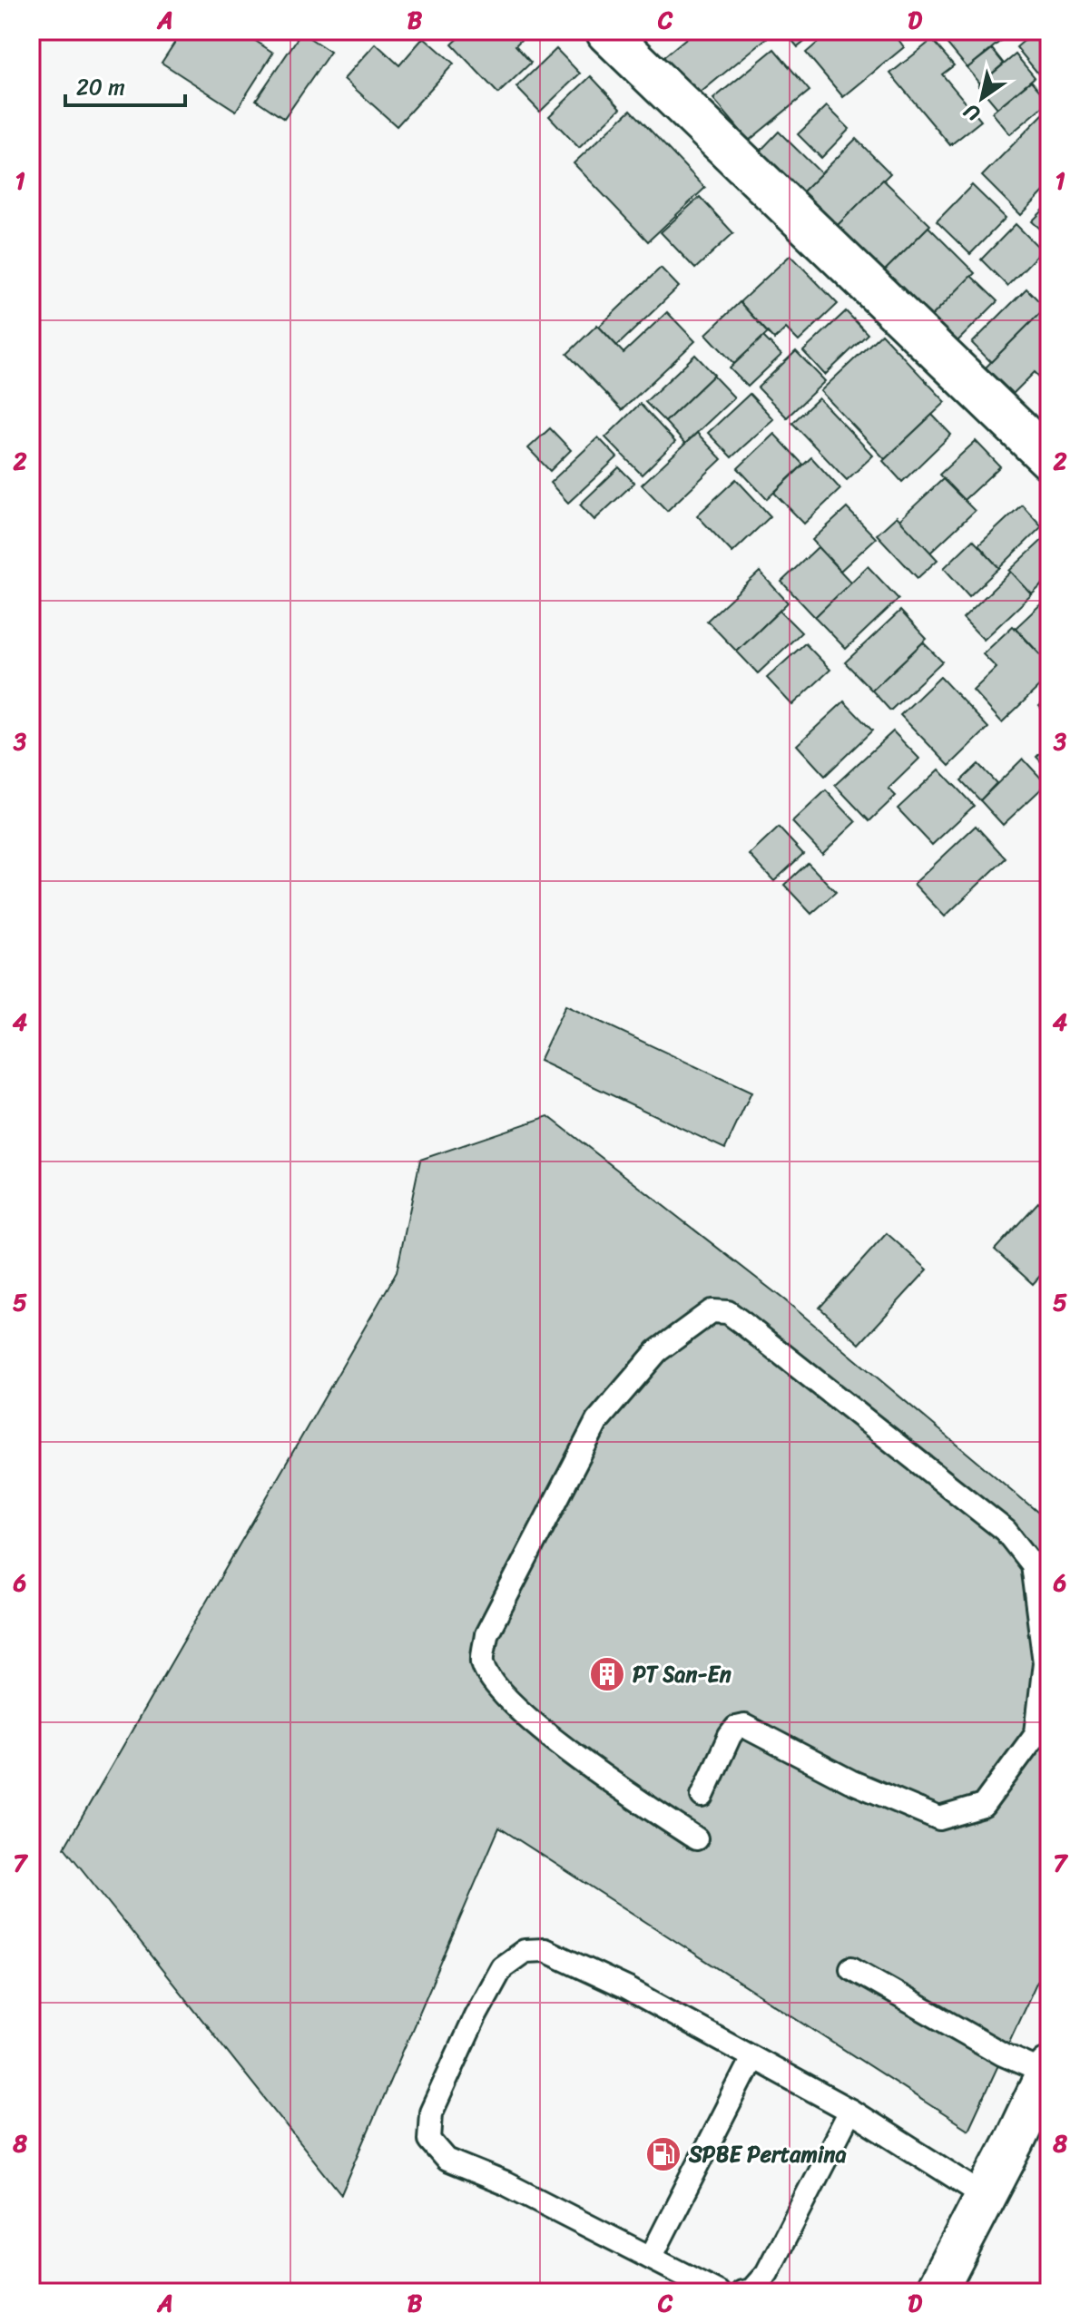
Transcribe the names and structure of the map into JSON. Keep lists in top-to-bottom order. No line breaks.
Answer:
{"places":{"building":["PT San-En"],"fuel station":["SPBE Pertamina"]},"scale_bar":"20 m","north":"bottom left","grid":{"columns":["A","B","C","D"],"rows":["1","2","3","4","5","6","7","8"]}}
